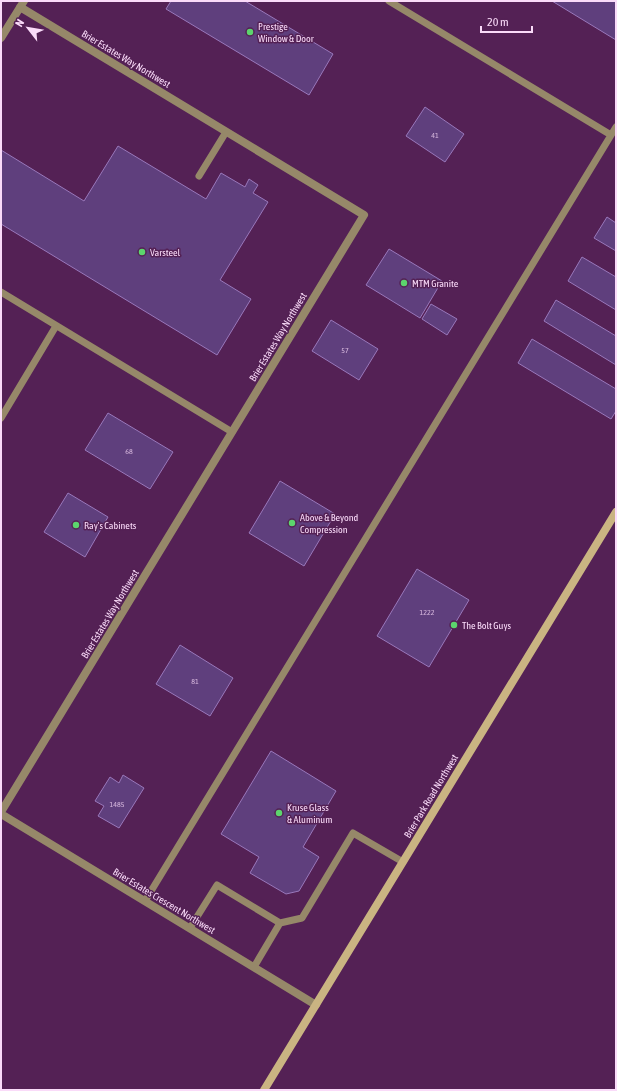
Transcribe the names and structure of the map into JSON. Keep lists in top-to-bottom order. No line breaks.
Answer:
{"streets":{"street":["Brier Estates Way Northwest","Brier Park Road Northwest","Brier Estates Crescent Northwest"]},"crossings":[["Brier Estates Way Northwest","Brier Estates Crescent Northwest"],["Brier Park Road Northwest","Brier Estates Crescent Northwest"]],"places":["Prestige Window & Door","Varsteel","MTM Granite","Above & Beyond Compression","Ray's Cabinets","The Bolt Guys","Kruse Glass & Aluminum"],"house_numbers":["41","57","68","1222","81","1485"],"scale_bar":"20 m","north":"top left"}
